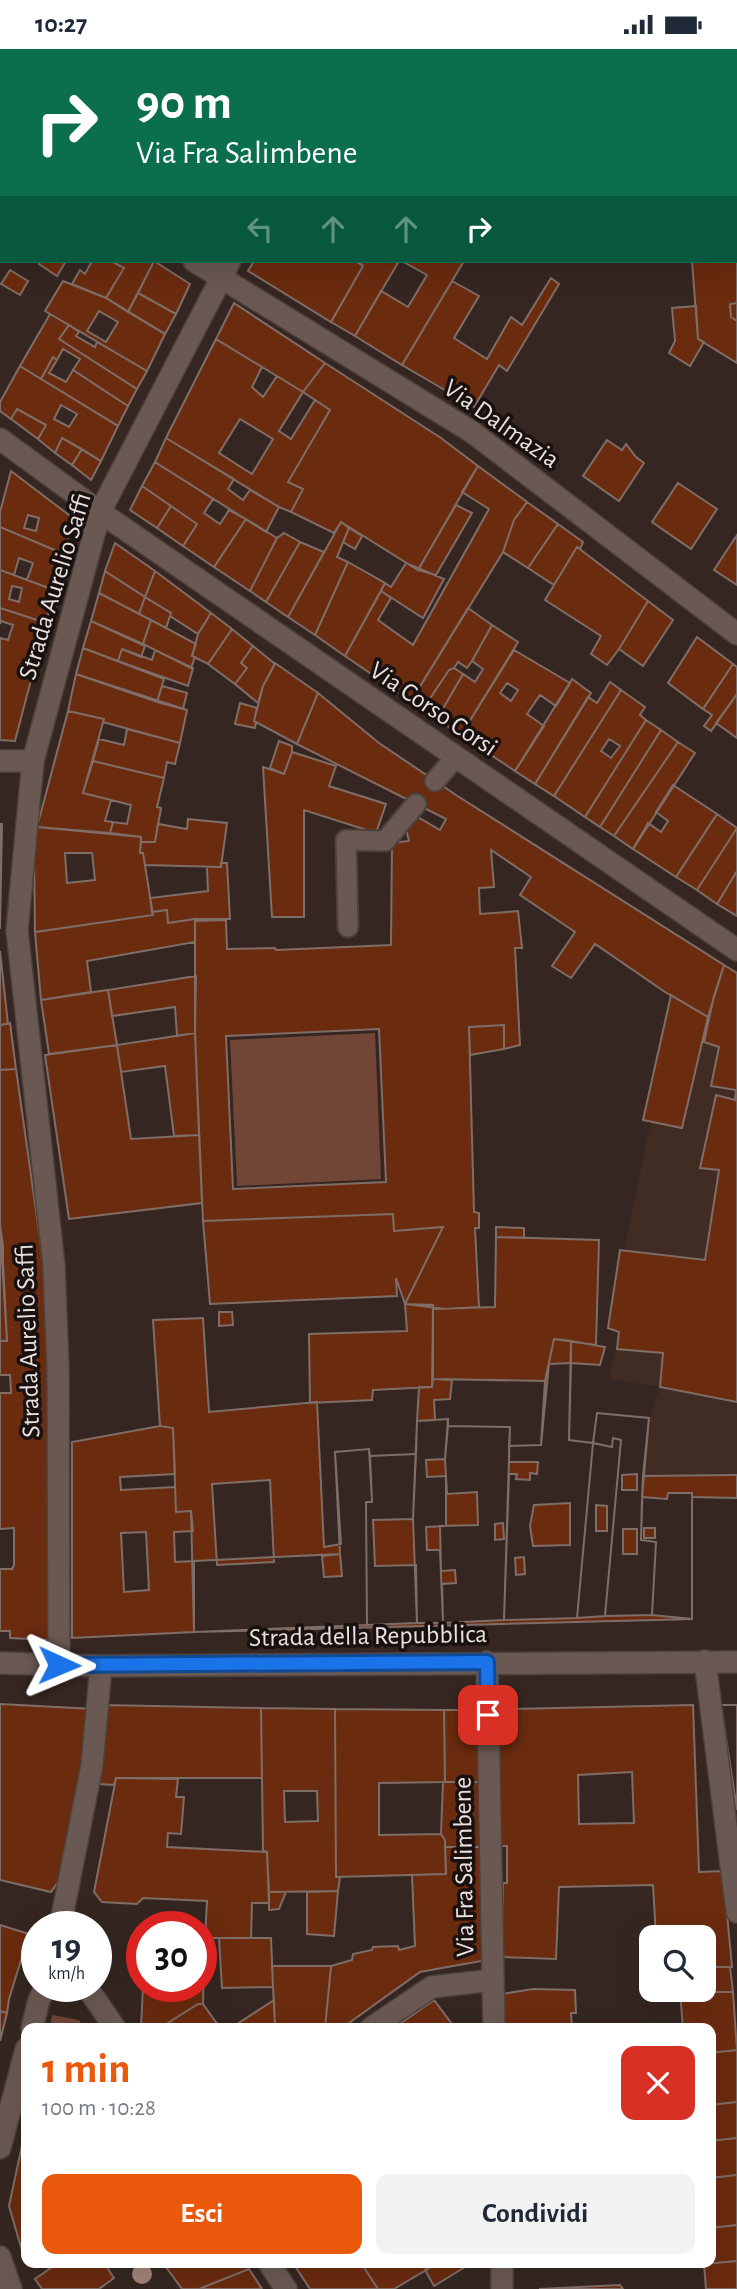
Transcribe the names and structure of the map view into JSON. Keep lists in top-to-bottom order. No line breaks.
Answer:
{"streets":{"street":["Via Dalmazia","Strada Aurelio Saffi","Via Corso Corsi","Strada della Repubblica","Via Fra Salimbene"]},"crossings":[["Via Dalmazia","Strada Aurelio Saffi"],["Strada Aurelio Saffi","Via Corso Corsi"],["Strada Aurelio Saffi","Strada della Repubblica"],["Strada della Repubblica","Via Fra Salimbene"]],"page":{"status":"10:27","turn":["90 m","Via Fra Salimbene"],"speed":"19 km/h","limit":"30","heading":["1 min","100 m · 10:28"],"buttons":["Esci","Condividi"]}}
